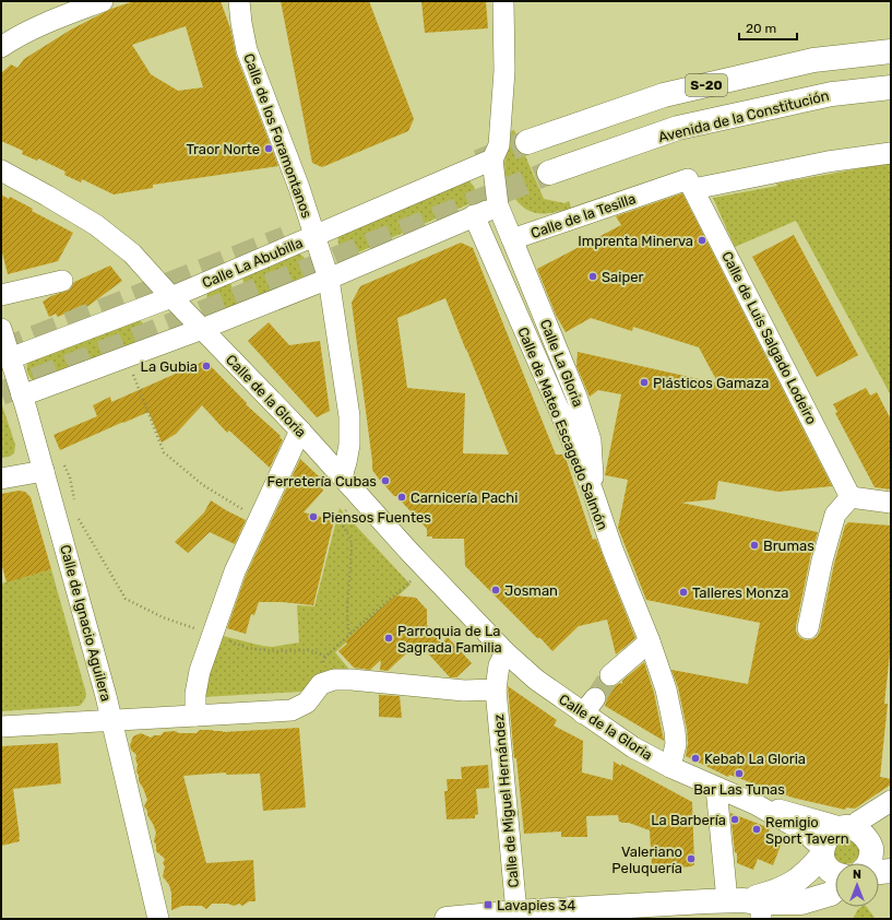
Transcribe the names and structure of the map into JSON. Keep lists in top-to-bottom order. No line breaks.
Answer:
{"streets":{"main road":["S-20","Avenida de la Constitución"],"street":["Calle de los Foramontanos","Calle de la Tesilla","Calle La Abubilla","Calle de Luis Salgado Lodeiro","Calle La Gloria","Calle de la Gloria","Calle de Mateo Escagedo Salmón","Calle de Ignacio Aguilera","Calle de Miguel Hernández"]},"crossings":[["Calle de los Foramontanos","Calle La Abubilla"],["Calle de los Foramontanos","Calle de la Gloria"],["Calle de la Tesilla","Calle de Luis Salgado Lodeiro"],["Calle de la Tesilla","Calle La Gloria"],["Calle La Abubilla","Calle de la Gloria"],["Calle La Abubilla","Calle de Ignacio Aguilera"],["Calle La Gloria","Calle de Mateo Escagedo Salmón"],["Calle de la Gloria","Calle de Mateo Escagedo Salmón"]],"places":{"other":["Traor Norte","Imprenta Minerva","Saiper","La Gubia","Plásticos Gamaza","Ferretería Cubas","Carnicería Pachi","Piensos Fuentes","Brumas","Josman","Talleres Monza","Parroquia de La Sagrada Familia","Kebab La Gloria","Bar Las Tunas","La Barbería","Remigio Sport Tavern","Valeriano Peluquería"],"transit":["Lavapies 34"]},"scale_bar":"20 m","north":"top"}
